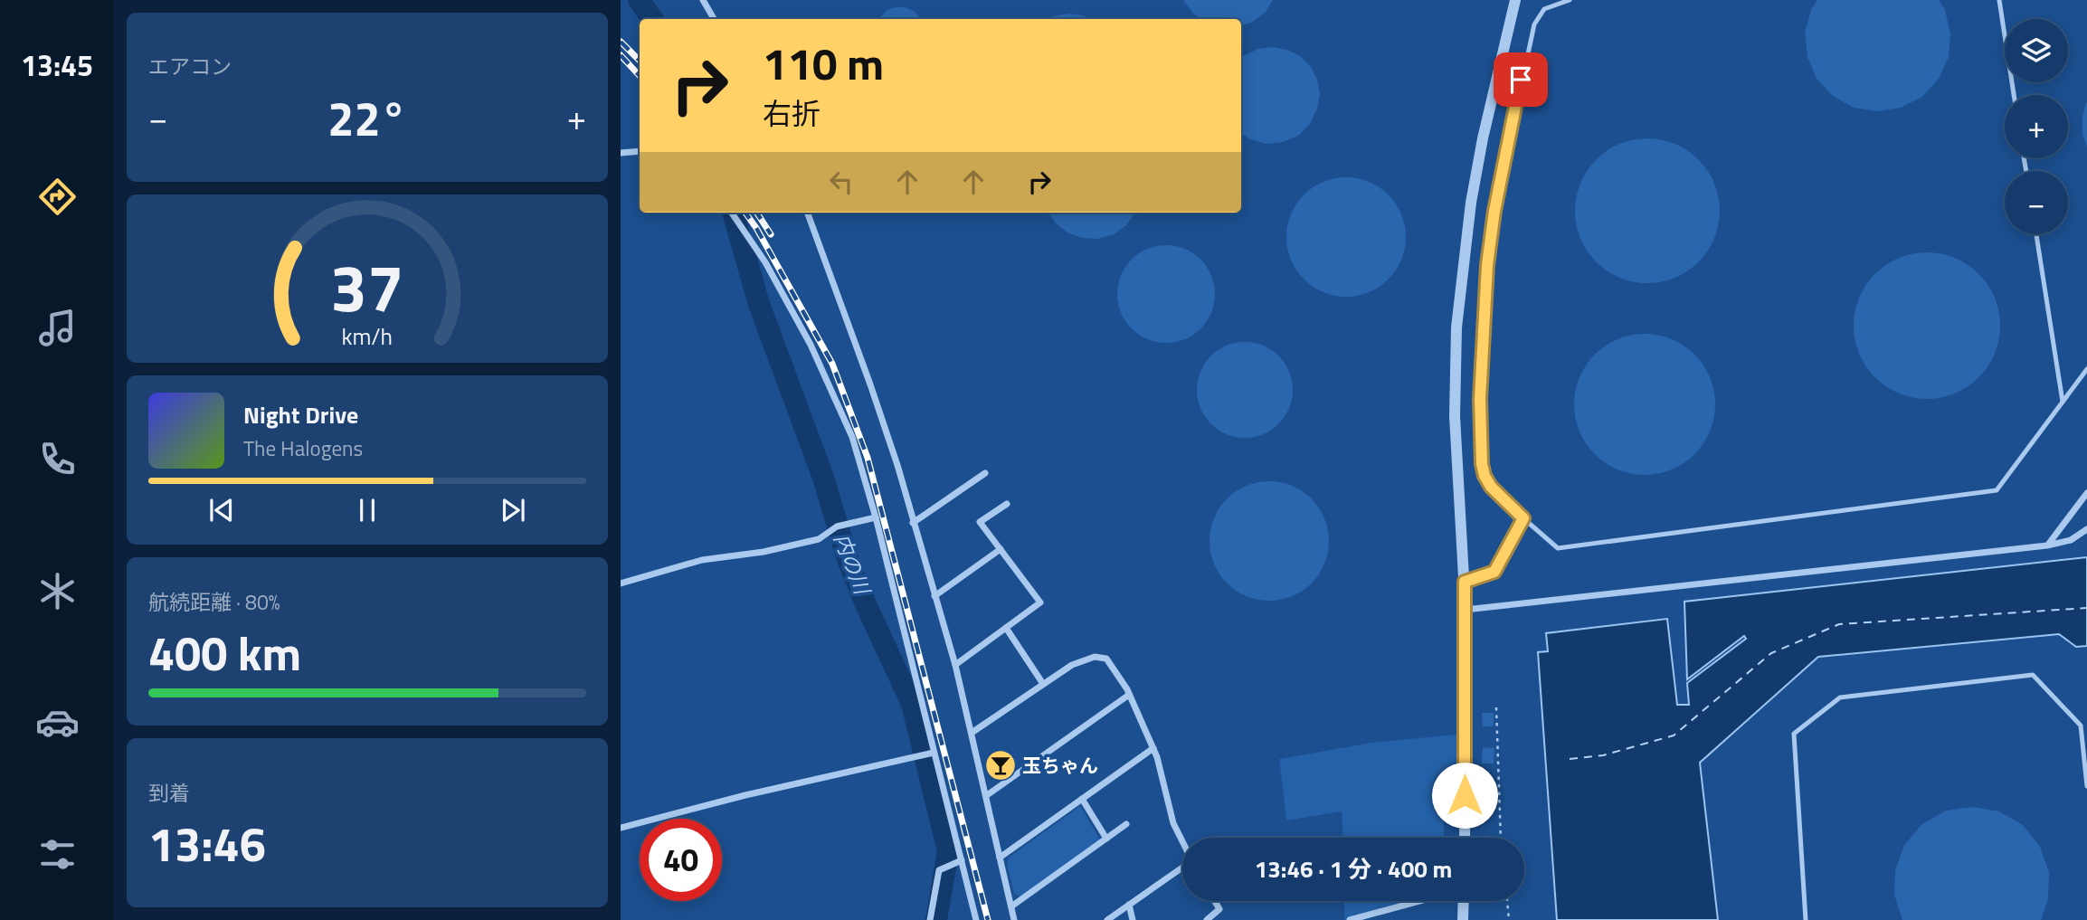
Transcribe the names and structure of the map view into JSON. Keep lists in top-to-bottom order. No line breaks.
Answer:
{"water":["内の川"],"places":{"bar":["玉ちゃん"]},"page":{"tabs":"13:45","tile":["エアコン",["航続距離 · 80%","400 km"],["到着","13:46"]],"map_buttons":["+","−"],"turn":["110 m","右折"],"heat":["−","22°","+"],"song":["Night Drive","The Halogens"],"limit":"40","trip":"13:46 · 1 分 · 400 m","gauge":["37","km/h"]}}
